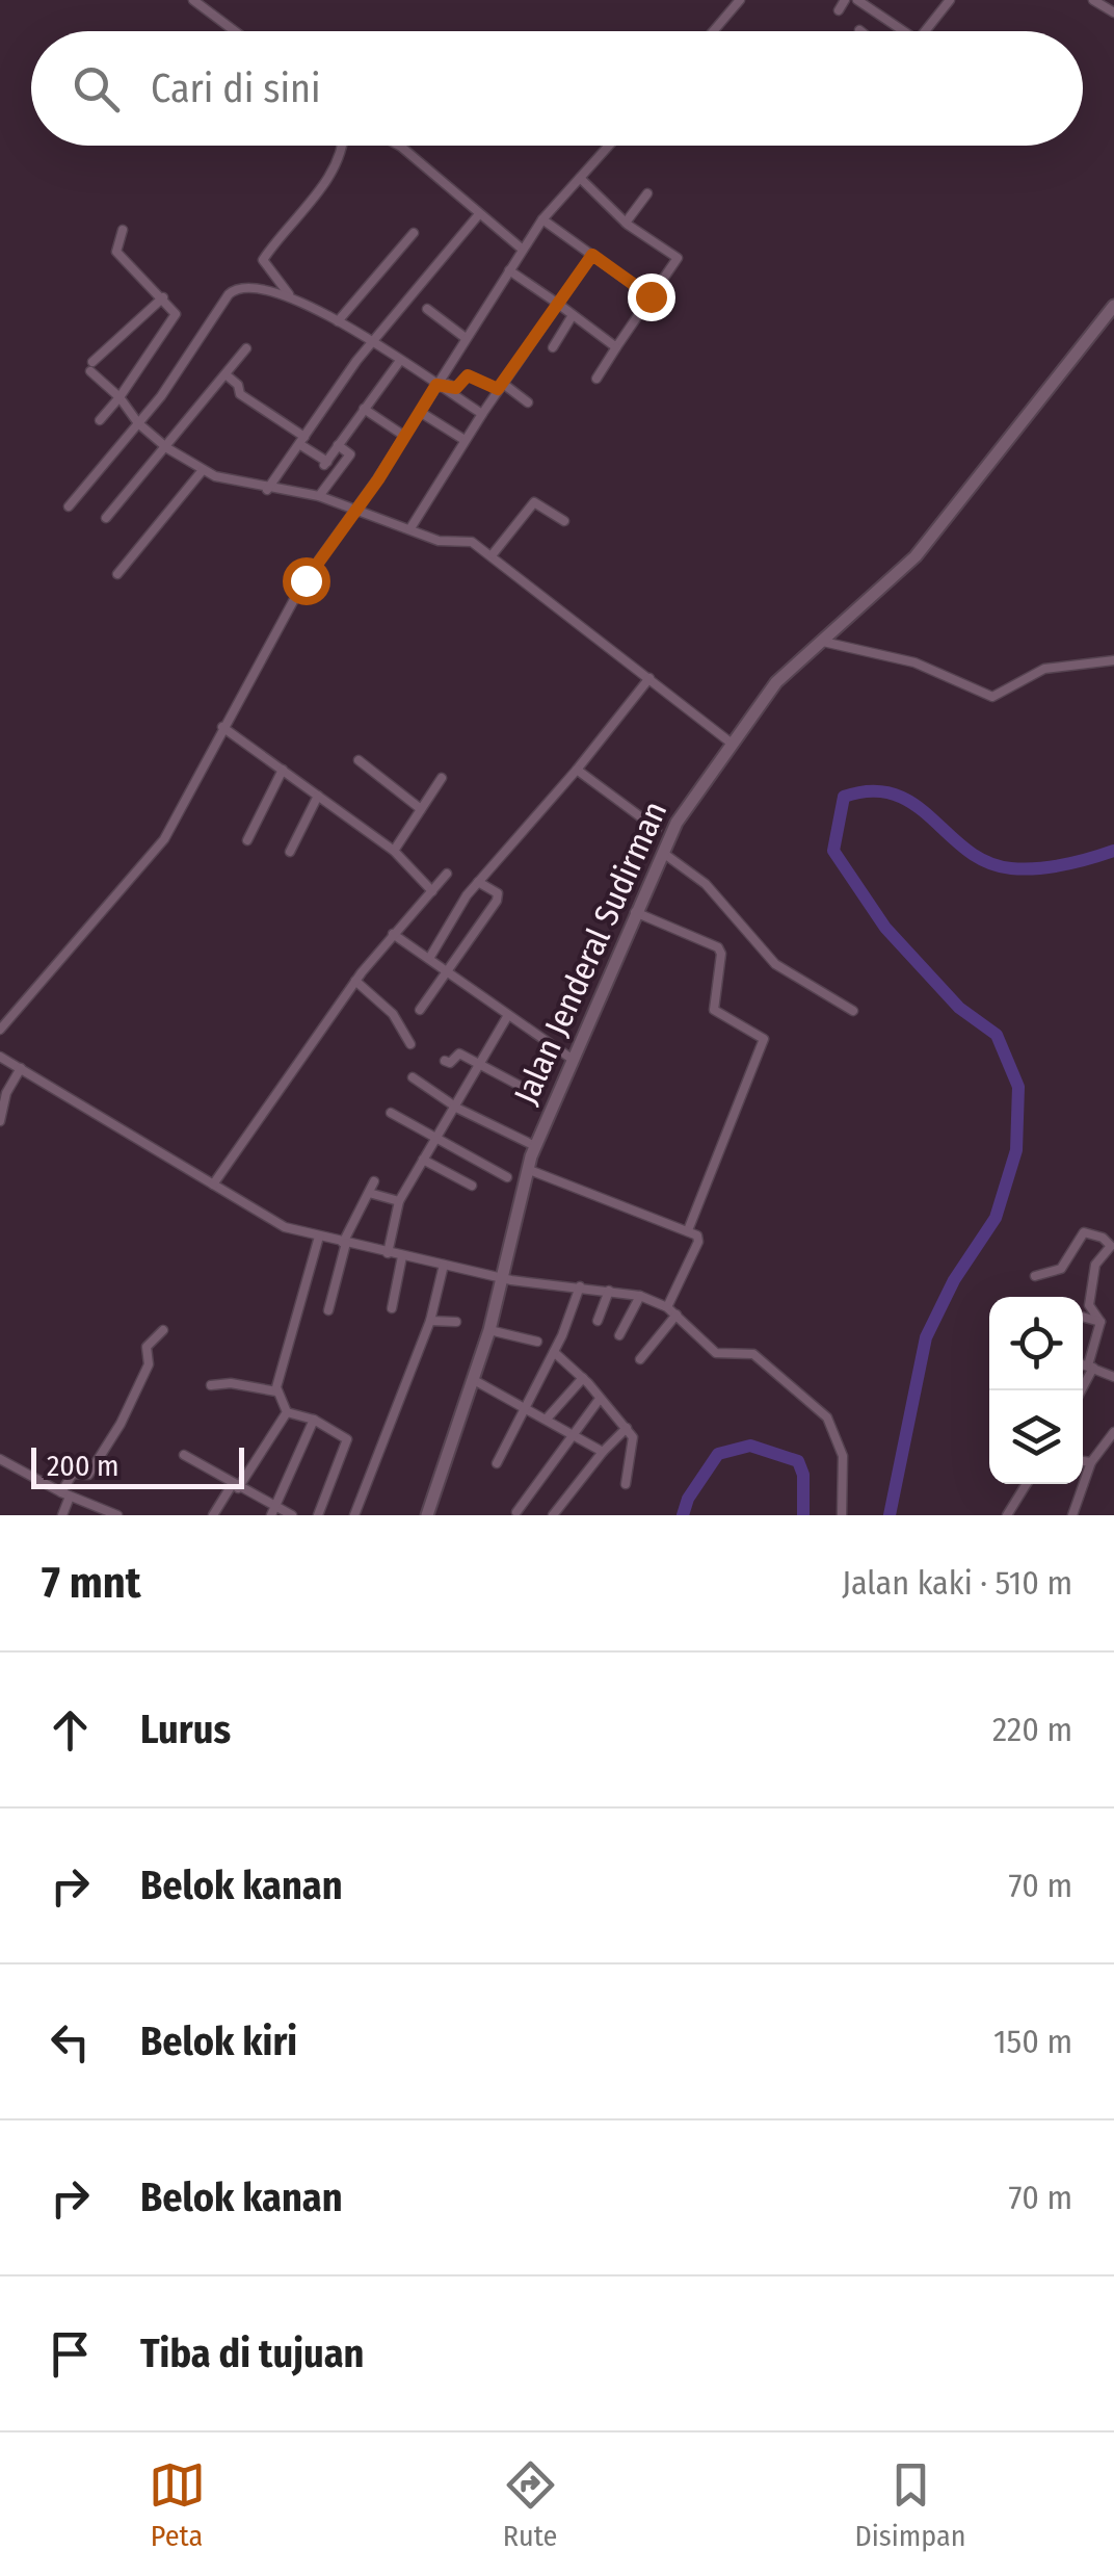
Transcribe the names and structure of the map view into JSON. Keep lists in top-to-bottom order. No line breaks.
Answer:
{"streets":{"main road":["Jalan Jenderal Sudirman"]},"scale_bar":"200 m","page":{"search":"Cari di sini","scale":"200 m","heading":["7 mnt","Jalan kaki · 510 m"],"list":[["Lurus","220 m"],["Belok kanan","70 m"],["Belok kiri","150 m"],["Belok kanan","70 m"],"Tiba di tujuan"],"nav":["Peta","Rute","Disimpan"]}}
